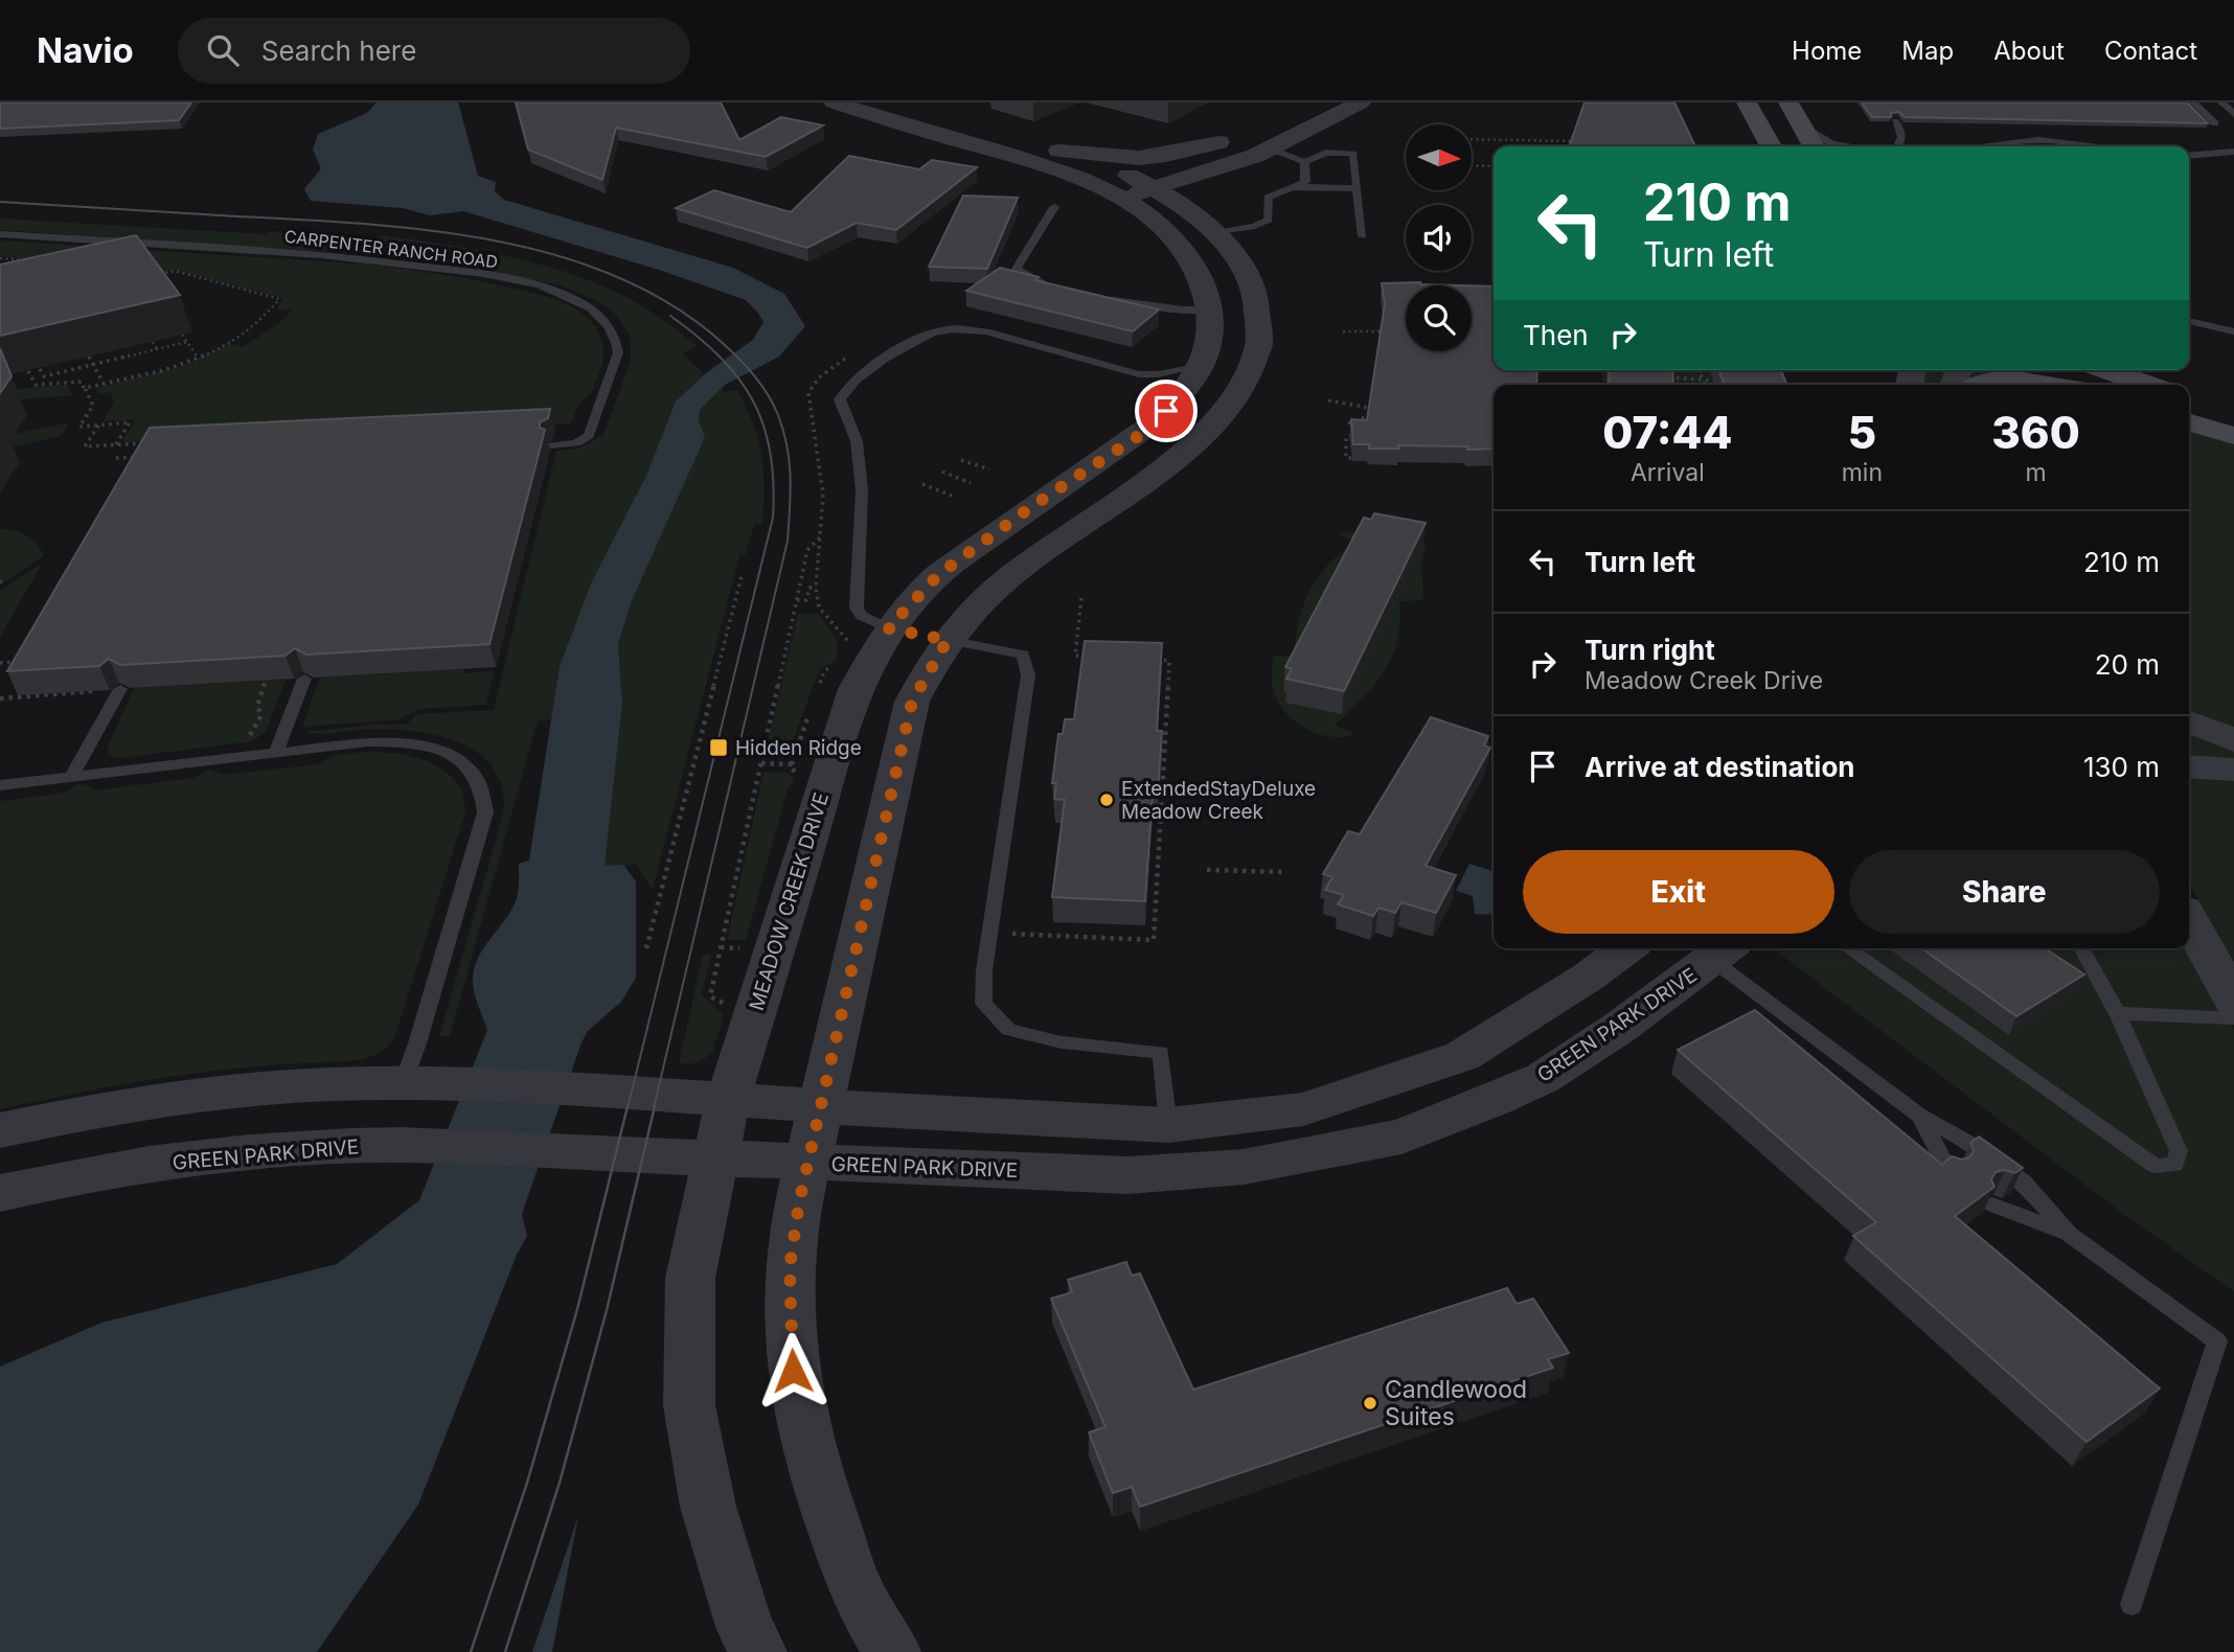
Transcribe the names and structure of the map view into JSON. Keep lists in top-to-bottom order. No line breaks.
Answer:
{"streets":{"street":["MEADOW CREEK DRIVE","GREEN PARK DRIVE"],"lane":["CARPENTER RANCH ROAD"]},"crossings":[["MEADOW CREEK DRIVE","GREEN PARK DRIVE"]],"places":{"transit":["Hidden Ridge"],"other":["ExtendedStayDeluxe Meadow Creek","Candlewood Suites"]},"north":"right","page":{"header":"Navio","search":"Search here","nav":["Home","Map","About","Contact"],"turn":["210 m","Turn left"],"then":"Then","eta":["07:44","Arrival","5","min","360","m"],"list":[{"name":"Turn left","value":"210 m"},{"name":"Turn right","note":"Meadow Creek Drive","value":"20 m"},{"name":"Arrive at destination","value":"130 m"}],"buttons":["Exit","Share"]}}
